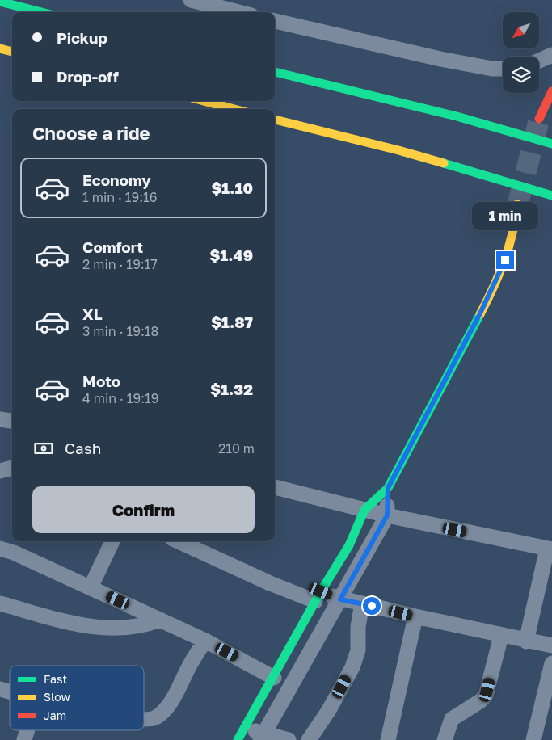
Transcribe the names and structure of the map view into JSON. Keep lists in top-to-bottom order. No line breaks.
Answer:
{"legend":["Fast","Slow","Jam"],"north":"bottom left","page":{"banner":["Pickup","Drop-off"],"heading":"Choose a ride","list":[{"name":"Economy","note":"1 min · 19:16","value":"$1.10"},{"name":"Comfort","note":"2 min · 19:17","value":"$1.49"},{"name":"XL","note":"3 min · 19:18","value":"$1.87"},{"name":"Moto","note":"4 min · 19:19","value":"$1.32"}],"bubble":"1 min","pay":["Cash","210 m"],"buttons":"Confirm"}}
